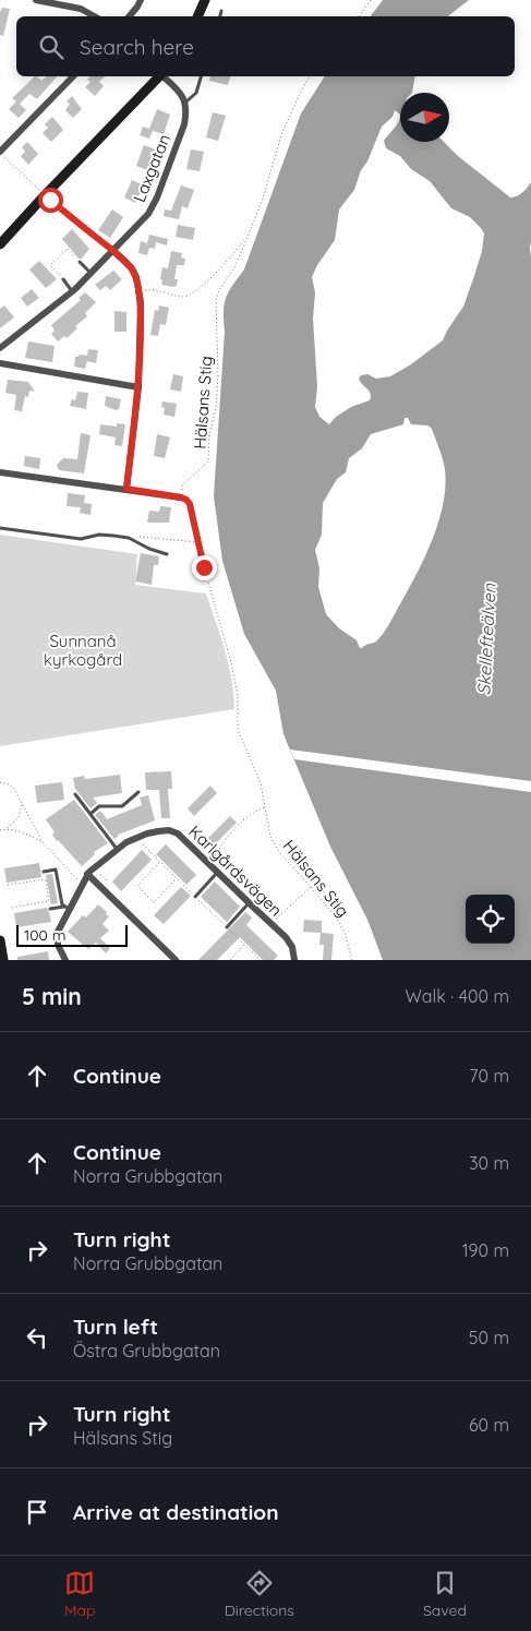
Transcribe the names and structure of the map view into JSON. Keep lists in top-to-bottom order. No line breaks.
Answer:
{"streets":{"street":["Laxgatan","Karlgårdsvägen"],"path":["Hälsans Stig"]},"water":["Skellefteälven"],"parks":["Sunnanå kyrkogård"],"scale_bar":"100 m","north":"right","page":{"search":"Search here","scale":"100 m","heading":["5 min","Walk · 400 m"],"list":[["Continue","70 m"],["Continue","Norra Grubbgatan","30 m"],["Turn right","Norra Grubbgatan","190 m"],["Turn left","Östra Grubbgatan","50 m"],["Turn right","Hälsans Stig","60 m"],"Arrive at destination"],"nav":["Map","Directions","Saved"]}}
